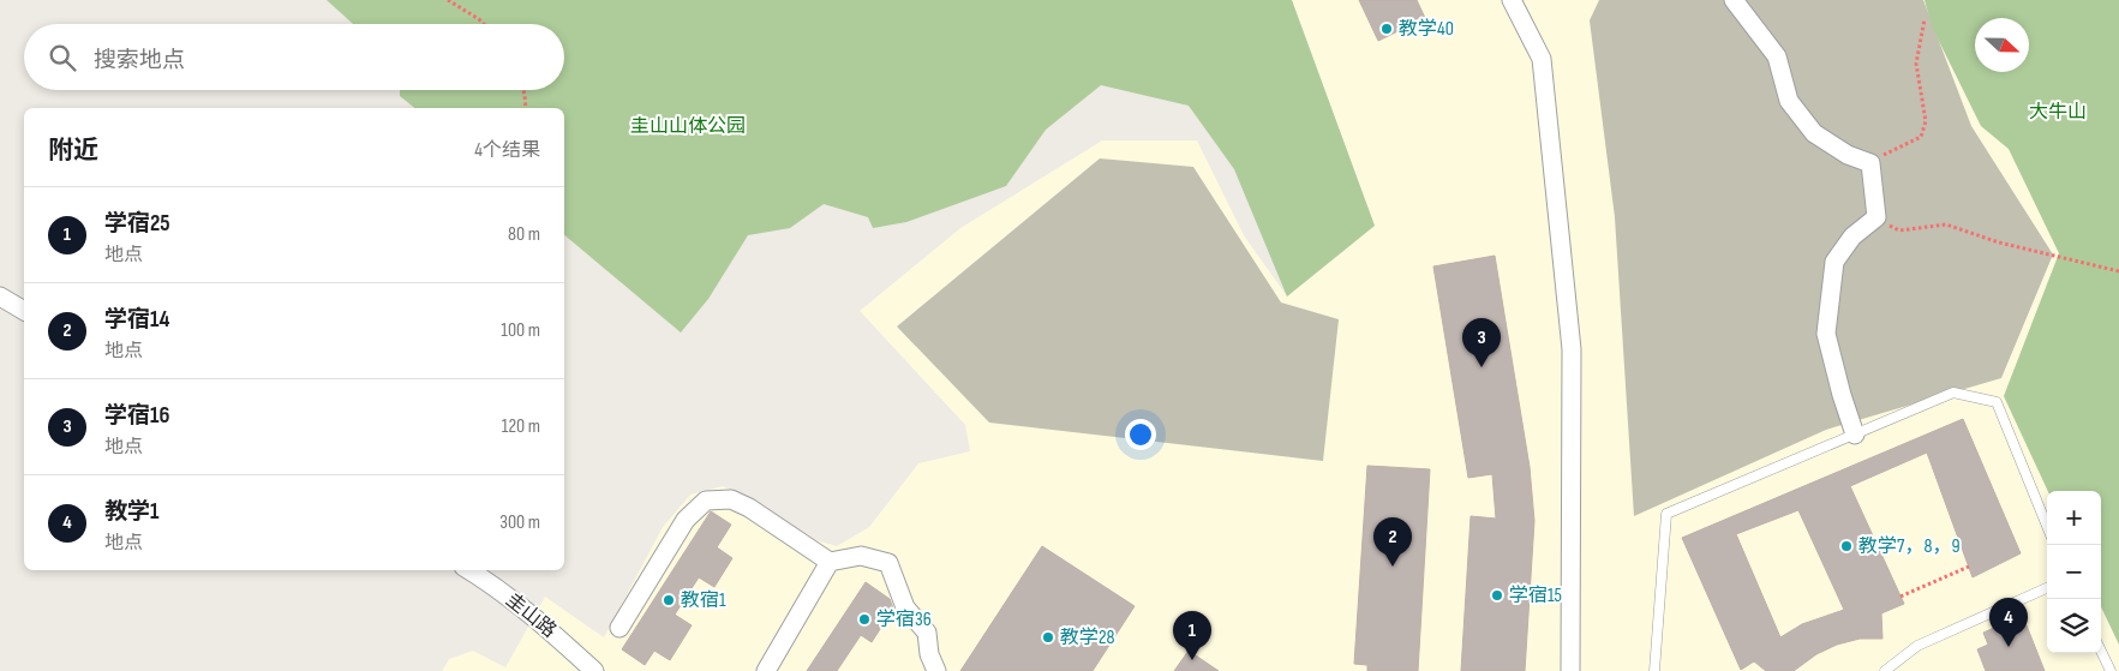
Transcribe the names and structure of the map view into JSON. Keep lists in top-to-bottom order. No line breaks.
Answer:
{"streets":{"street":["圭山路"]},"parks":["大牛山","圭山山体公园"],"places":["教学40","教学7，8，9","学宿15","教宿1","学宿36","教学28"],"north":"right","page":{"search":"搜索地点","heading":["附近","4个结果"],"list":[{"mark":"1","name":"学宿25","note":"地点","value":"80 m"},{"mark":"2","name":"学宿14","note":"地点","value":"100 m"},{"mark":"3","name":"学宿16","note":"地点","value":"120 m"},{"mark":"4","name":"教学1","note":"地点","value":"300 m"}],"pins":["3","2","4","1"],"map_buttons":["+","−"]}}
